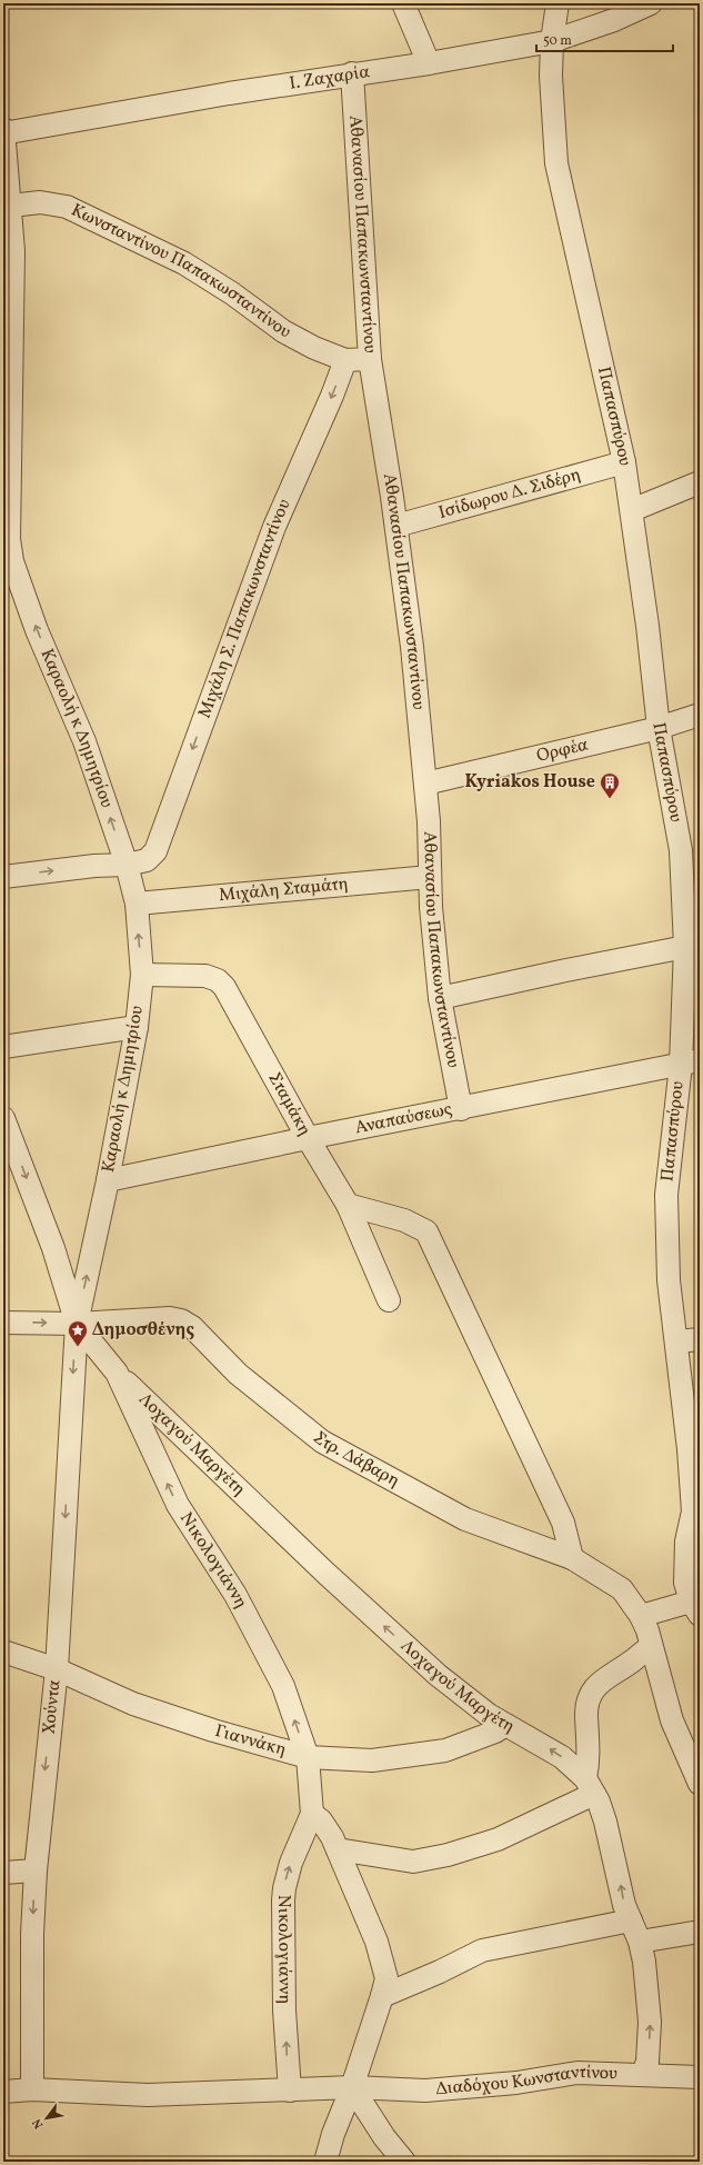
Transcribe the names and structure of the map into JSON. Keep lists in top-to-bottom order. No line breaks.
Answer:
{"streets":{"street":["Ι. Ζαχαρία","Αθανασίου Παπακωνσταντίνου","Κωνσταντίνου Παπακωσταντίνου","Παπασπύρου","Ισίδωρου Δ. Σιδέρη","Μιχάλη Σ. Παπακωνσταντίνου","Καραολή κ Δημητρίου","Ορφέα","Μιχάλη Σταμάτη","Σταμάκη","Αναπαύσεως","Λοχαγού Μαργέτη","Στρ. Δάβαρη","Νικολογιάννη","Χούντα","Γιαννάκη","Διαδόχου Κωνσταντίνου"]},"crossings":[["Ι. Ζαχαρία","Αθανασίου Παπακωνσταντίνου"],["Ι. Ζαχαρία","Παπασπύρου"],["Ι. Ζαχαρία","Καραολή κ Δημητρίου"],["Αθανασίου Παπακωνσταντίνου","Ισίδωρου Δ. Σιδέρη"],["Αθανασίου Παπακωνσταντίνου","Ορφέα"],["Αθανασίου Παπακωνσταντίνου","Μιχάλη Σταμάτη"],["Αθανασίου Παπακωνσταντίνου","Αναπαύσεως"],["Κωνσταντίνου Παπακωσταντίνου","Μιχάλη Σ. Παπακωνσταντίνου"],["Κωνσταντίνου Παπακωσταντίνου","Καραολή κ Δημητρίου"],["Παπασπύρου","Ισίδωρου Δ. Σιδέρη"],["Παπασπύρου","Ορφέα"],["Παπασπύρου","Αναπαύσεως"],["Μιχάλη Σ. Παπακωνσταντίνου","Καραολή κ Δημητρίου"],["Καραολή κ Δημητρίου","Μιχάλη Σταμάτη"],["Καραολή κ Δημητρίου","Σταμάκη"],["Καραολή κ Δημητρίου","Αναπαύσεως"],["Καραολή κ Δημητρίου","Στρ. Δάβαρη"],["Καραολή κ Δημητρίου","Νικολογιάννη"],["Καραολή κ Δημητρίου","Χούντα"],["Σταμάκη","Αναπαύσεως"],["Λοχαγού Μαργέτη","Νικολογιάννη"],["Λοχαγού Μαργέτη","Γιαννάκη"],["Λοχαγού Μαργέτη","Διαδόχου Κωνσταντίνου"],["Στρ. Δάβαρη","Νικολογιάννη"],["Στρ. Δάβαρη","Χούντα"],["Νικολογιάννη","Χούντα"],["Νικολογιάννη","Γιαννάκη"],["Νικολογιάννη","Διαδόχου Κωνσταντίνου"],["Χούντα","Γιαννάκη"],["Χούντα","Διαδόχου Κωνσταντίνου"]],"one_way":["Καραολή κ Δημητρίου","Λοχαγού Μαργέτη","Νικολογιάννη","Χούντα"],"places":{"building":["Kyriakos House"],"place":["Δημοσθένης"]},"scale_bar":"50 m","north":"bottom left"}
